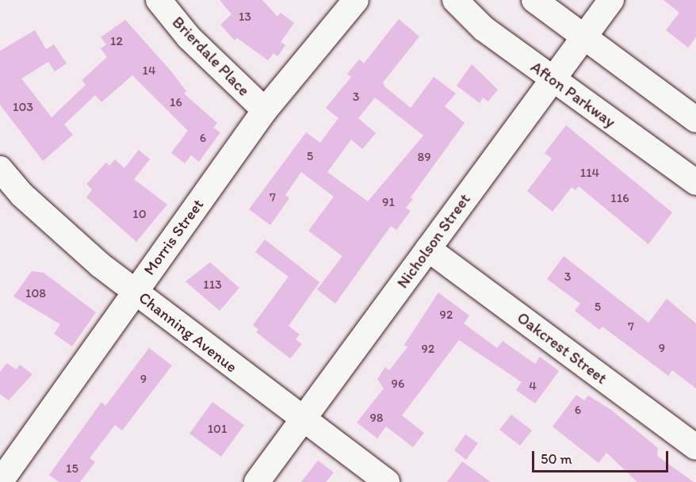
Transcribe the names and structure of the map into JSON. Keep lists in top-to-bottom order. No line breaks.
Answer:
{"streets":{"street":["Brierdale Place","Afton Parkway","Morris Street","Nicholson Street","Channing Avenue","Oakcrest Street"]},"crossings":[["Brierdale Place","Morris Street"],["Afton Parkway","Nicholson Street"],["Morris Street","Channing Avenue"],["Nicholson Street","Channing Avenue"],["Nicholson Street","Oakcrest Street"]],"house_numbers":["13","12","14","3","16","103","6","5","89","114","7","116","91","10","3","113","108","5","92","7","9","92","9","96","4","6","98","101","15"],"scale_bar":"50 m"}
